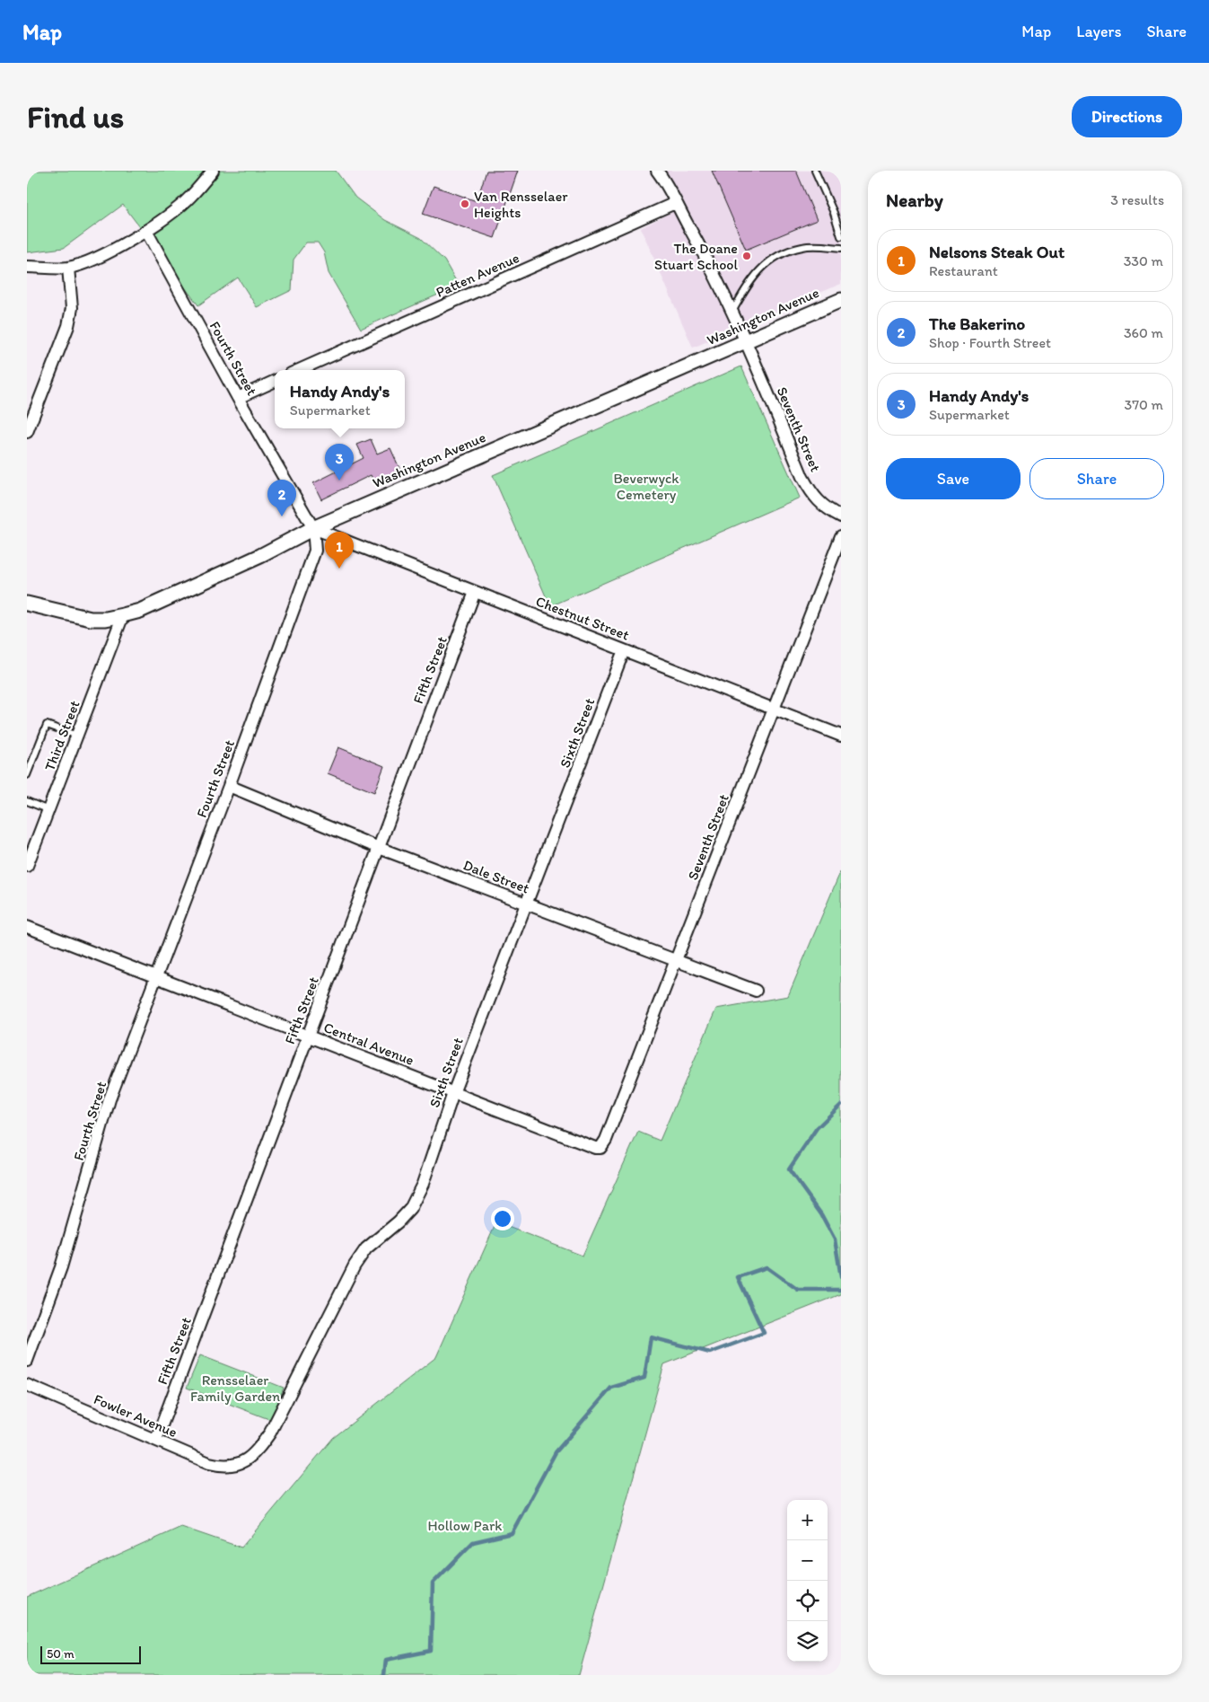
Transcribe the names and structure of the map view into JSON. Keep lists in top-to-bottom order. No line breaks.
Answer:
{"streets":{"street":["Patten Avenue","Washington Avenue","Fourth Street","Seventh Street","Chestnut Street","Fifth Street","Sixth Street","Third Street","Dale Street","Central Avenue","Fowler Avenue"]},"crossings":[["Patten Avenue","Seventh Street"],["Washington Avenue","Fourth Street"],["Washington Avenue","Seventh Street"],["Washington Avenue","Chestnut Street"],["Washington Avenue","Third Street"],["Fourth Street","Chestnut Street"],["Fourth Street","Dale Street"],["Fourth Street","Central Avenue"],["Seventh Street","Chestnut Street"],["Seventh Street","Dale Street"],["Seventh Street","Central Avenue"],["Chestnut Street","Fifth Street"],["Chestnut Street","Sixth Street"],["Fifth Street","Dale Street"],["Fifth Street","Central Avenue"],["Fifth Street","Fowler Avenue"],["Sixth Street","Dale Street"],["Sixth Street","Central Avenue"],["Sixth Street","Fowler Avenue"]],"parks":["Beverwyck Cemetery","Rensselaer Family Garden","Hollow Park"],"places":["Van Rensselaer Heights","The Doane Stuart School"],"scale_bar":"50 m","page":{"header":"Map","nav":["Map","Layers","Share"],"buttons":["Directions",["Save","Share"]],"title":"Find us","heading":["Nearby","3 results"],"list":[{"mark":"1","name":"Nelsons Steak Out","note":"Restaurant","value":"330 m"},{"mark":"2","name":"The Bakerino","note":"Shop · Fourth Street","value":"360 m"},{"mark":"3","name":"Handy Andy's","note":"Supermarket","value":"370 m"}],"popup":["Handy Andy's","Supermarket"],"pins":["3","2","1"],"map_buttons":["+","−"],"scale":"50 m"}}
